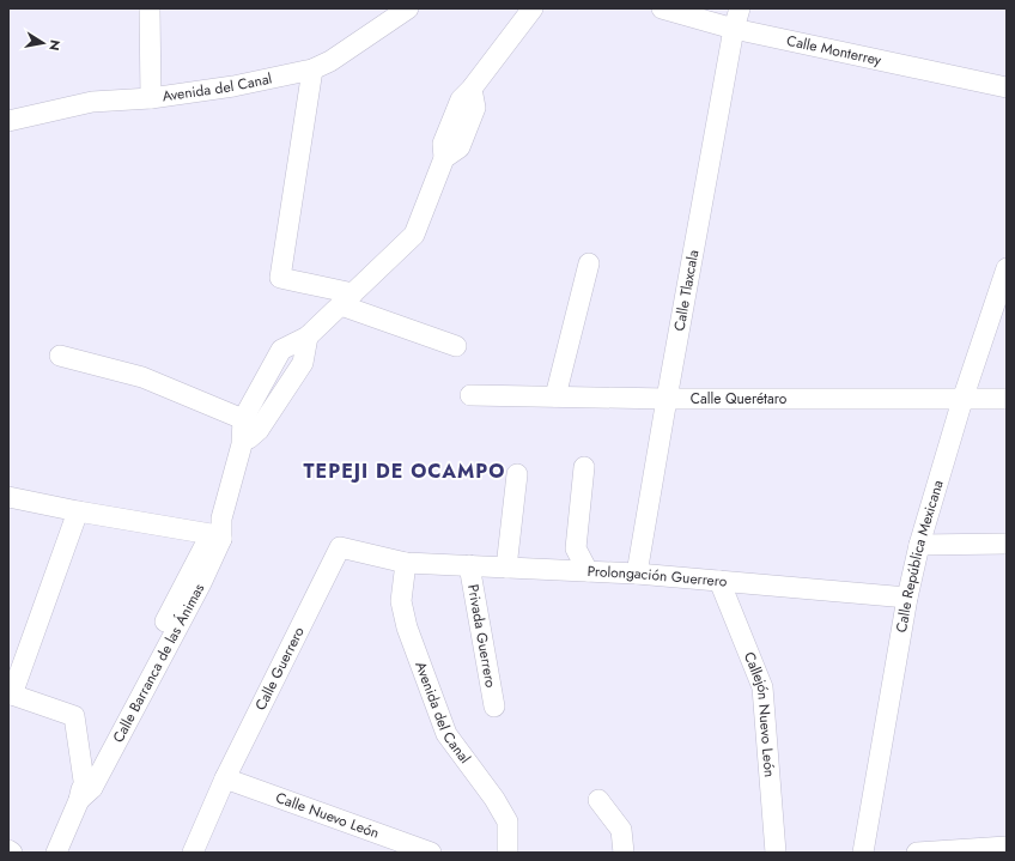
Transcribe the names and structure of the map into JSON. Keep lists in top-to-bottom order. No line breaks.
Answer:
{"streets":{"street":["Calle Monterrey","Avenida del Canal","Calle Tlaxcala","Calle Querétaro","Calle República Mexicana","Prolongación Guerrero","Privada Guerrero","Calle Barranca de las Ánimas","Calle Guerrero","Callejón Nuevo León","Calle Nuevo León"]},"crossings":[["Calle Monterrey","Calle Tlaxcala"],["Avenida del Canal","Prolongación Guerrero"],["Avenida del Canal","Calle Guerrero"],["Calle Tlaxcala","Calle Querétaro"],["Calle Tlaxcala","Prolongación Guerrero"],["Calle Querétaro","Calle República Mexicana"],["Calle República Mexicana","Prolongación Guerrero"],["Prolongación Guerrero","Privada Guerrero"],["Prolongación Guerrero","Calle Guerrero"],["Prolongación Guerrero","Callejón Nuevo León"],["Calle Guerrero","Calle Nuevo León"]],"districts":["TEPEJI DE OCAMPO"],"north":"right"}
